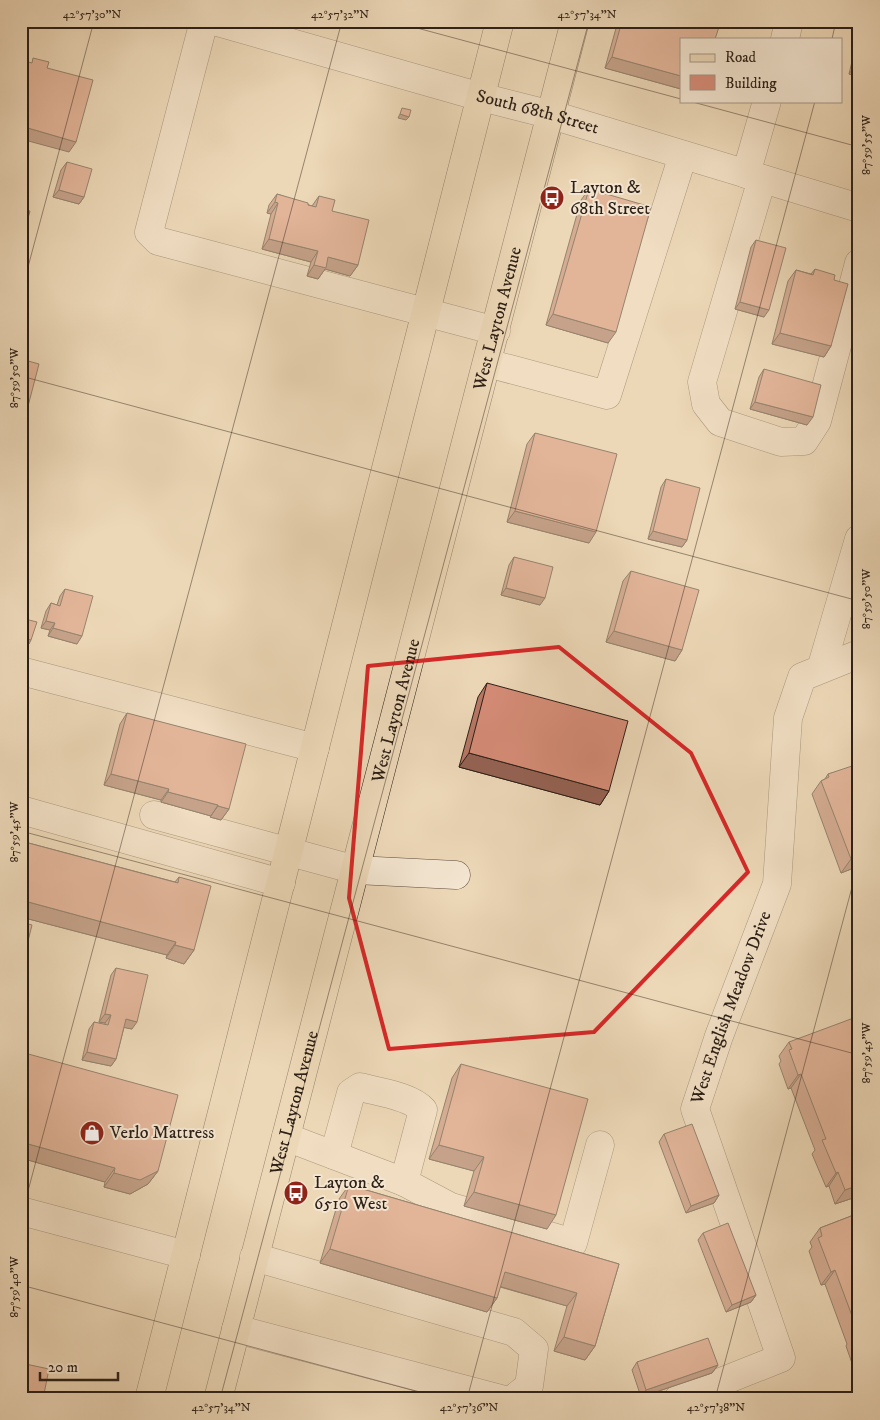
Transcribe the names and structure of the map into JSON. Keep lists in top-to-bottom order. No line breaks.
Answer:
{"streets":{"main road":["West Layton Avenue"],"street":["South 68th Street","West English Meadow Drive"]},"crossings":[["South 68th Street","West Layton Avenue"]],"places":{"bus stop":["Layton & 68th Street","Layton & 6510 West"],"shop":["Verlo Mattress"]},"legend":["Road","Building"],"scale_bar":"20 m","coordinates":["42°57'30\"N","42°57'32\"N","42°57'34\"N","87°59'55\"W","87°59'50\"W","87°59'45\"W","87°59'40\"W","42°57'36\"N","42°57'38\"N"]}
